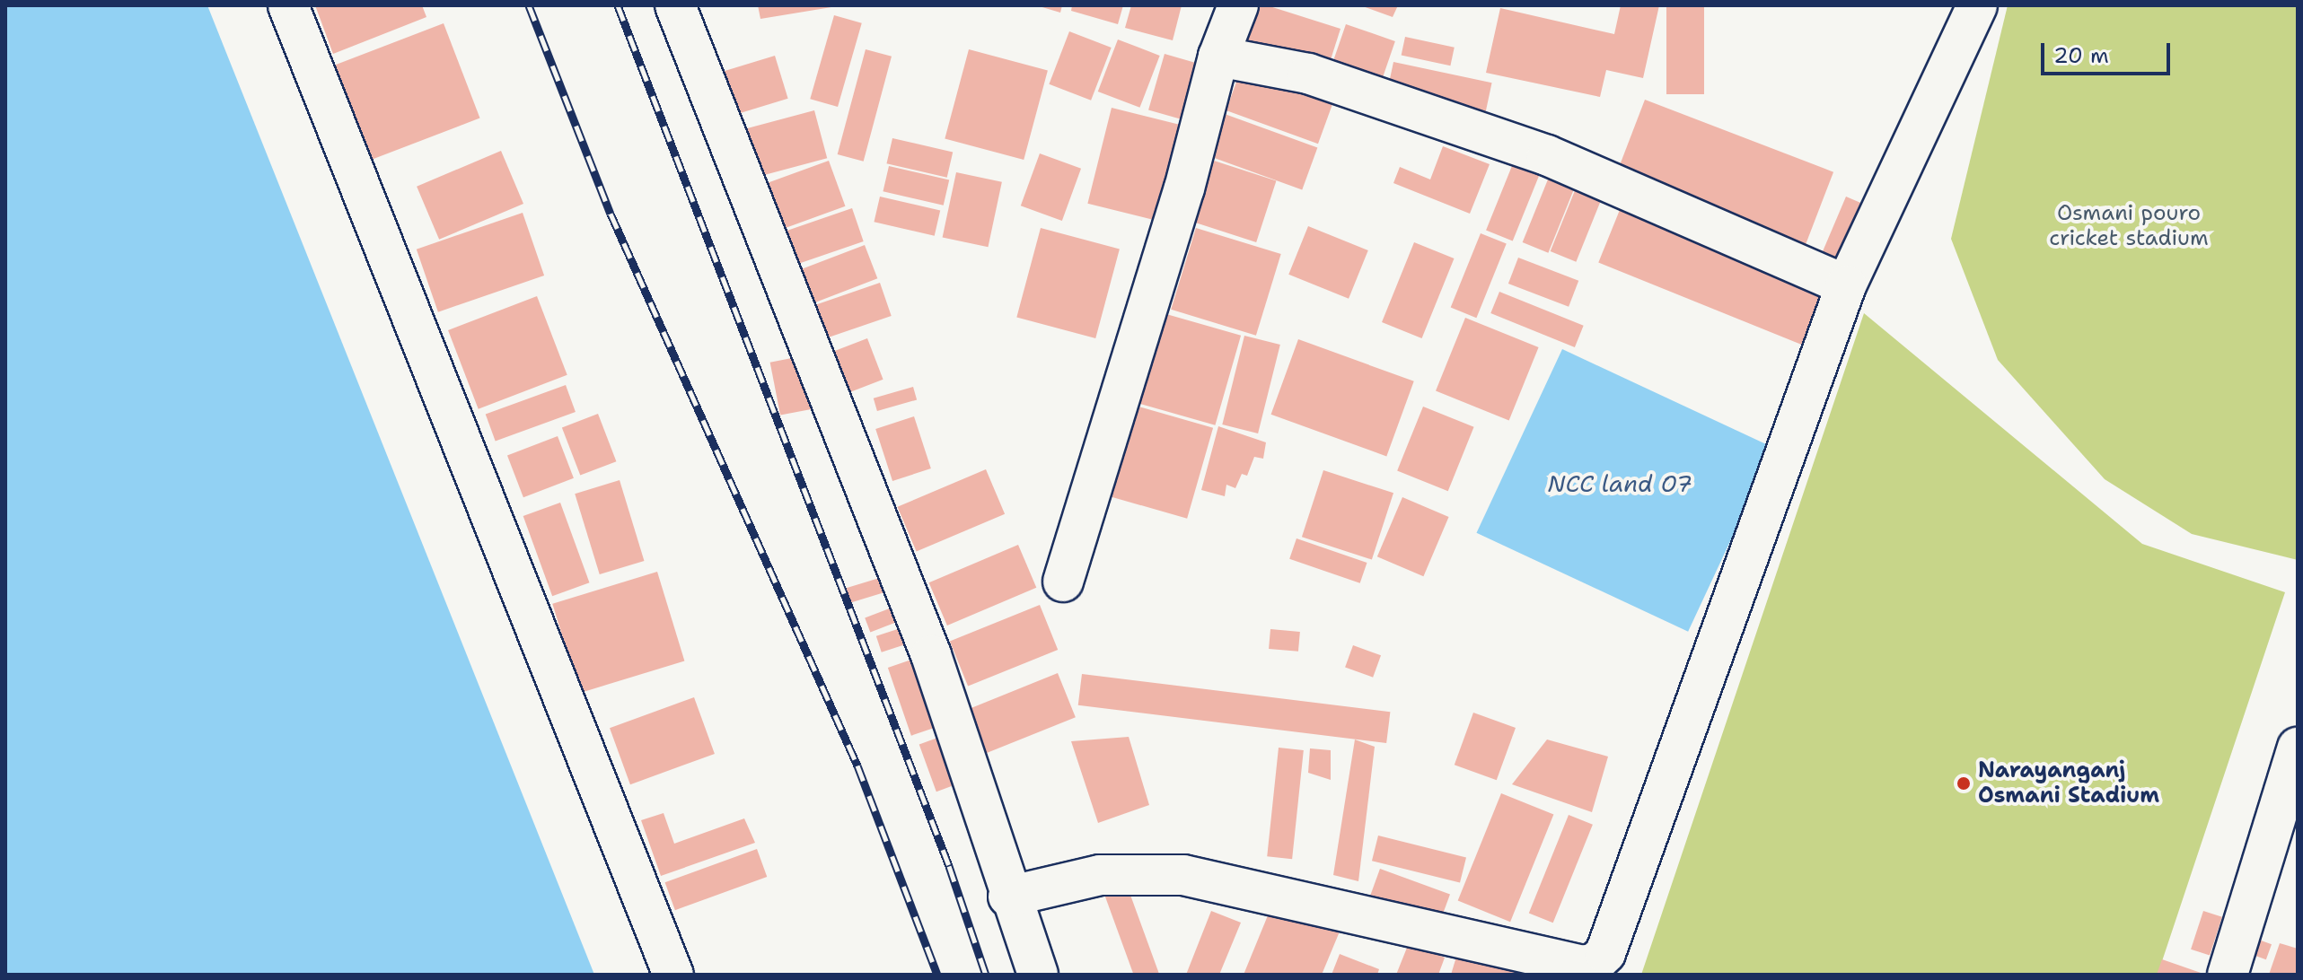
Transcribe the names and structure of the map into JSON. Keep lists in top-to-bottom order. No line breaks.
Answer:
{"water":["NCC land 07"],"parks":["Osmani pouro cricket stadium"],"places":["Narayanganj Osmani Stadium"],"scale_bar":"20 m"}
